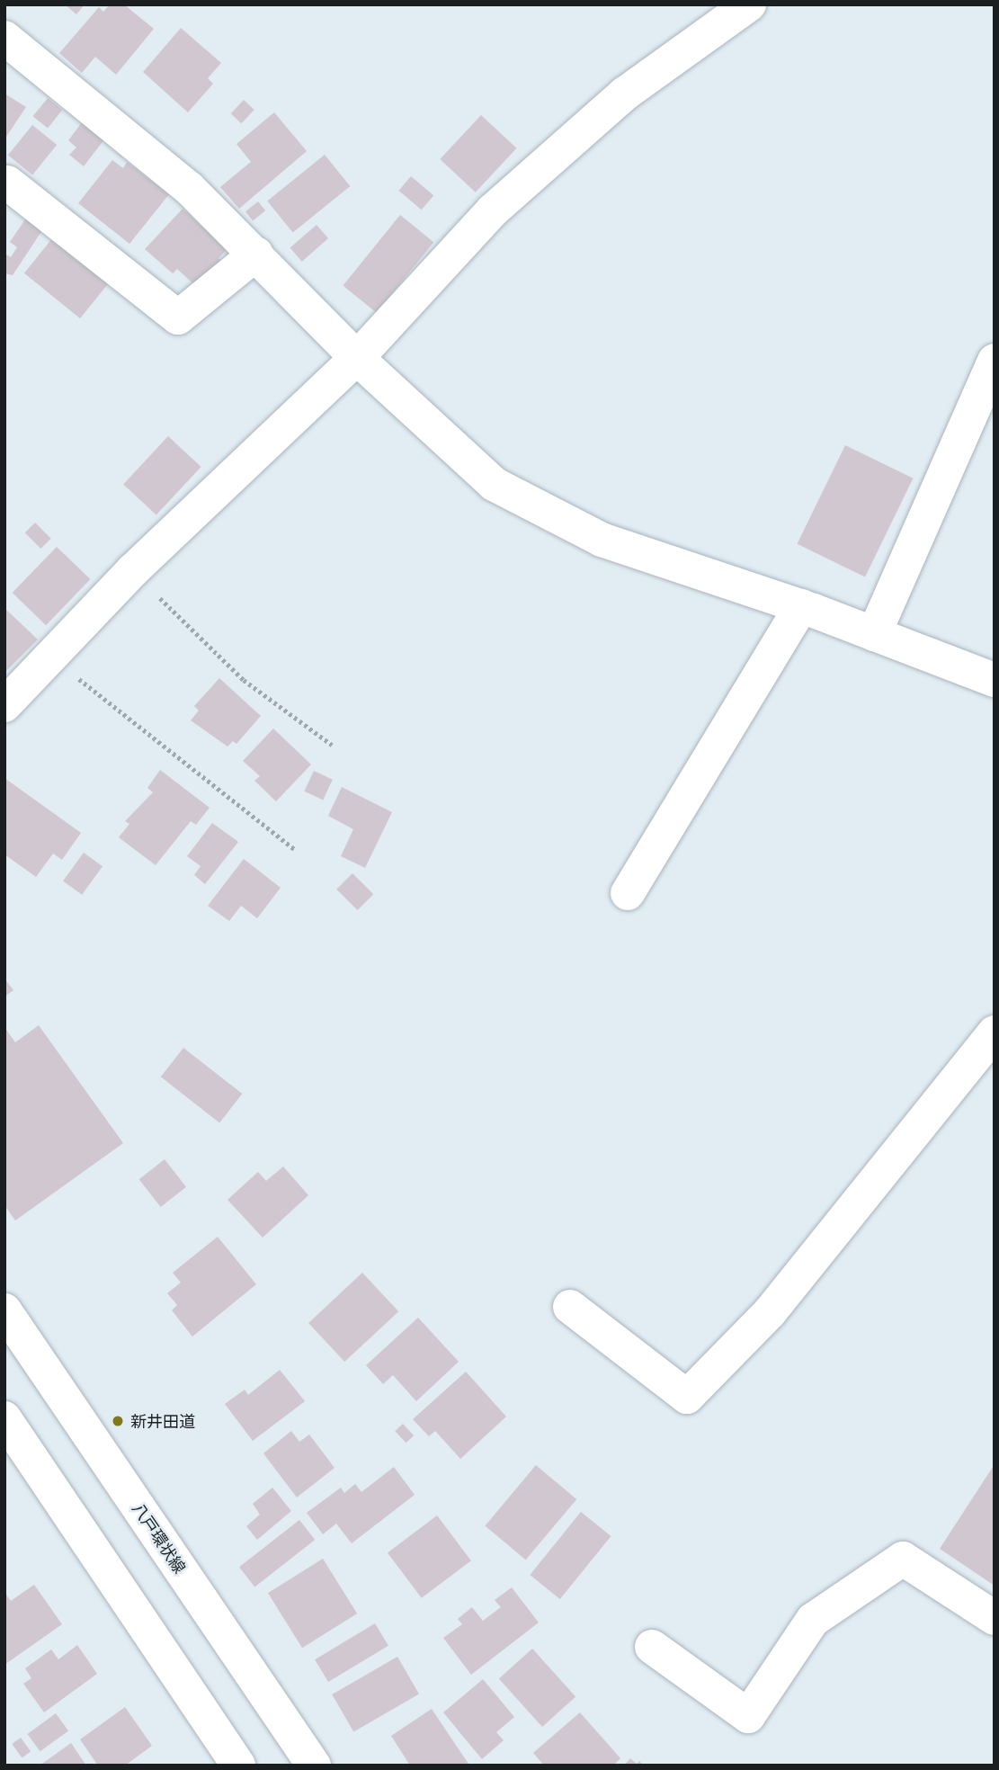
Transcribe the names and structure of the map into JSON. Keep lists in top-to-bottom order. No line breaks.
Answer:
{"streets":{"street":["八戸環状線"]},"places":["新井田道"]}
